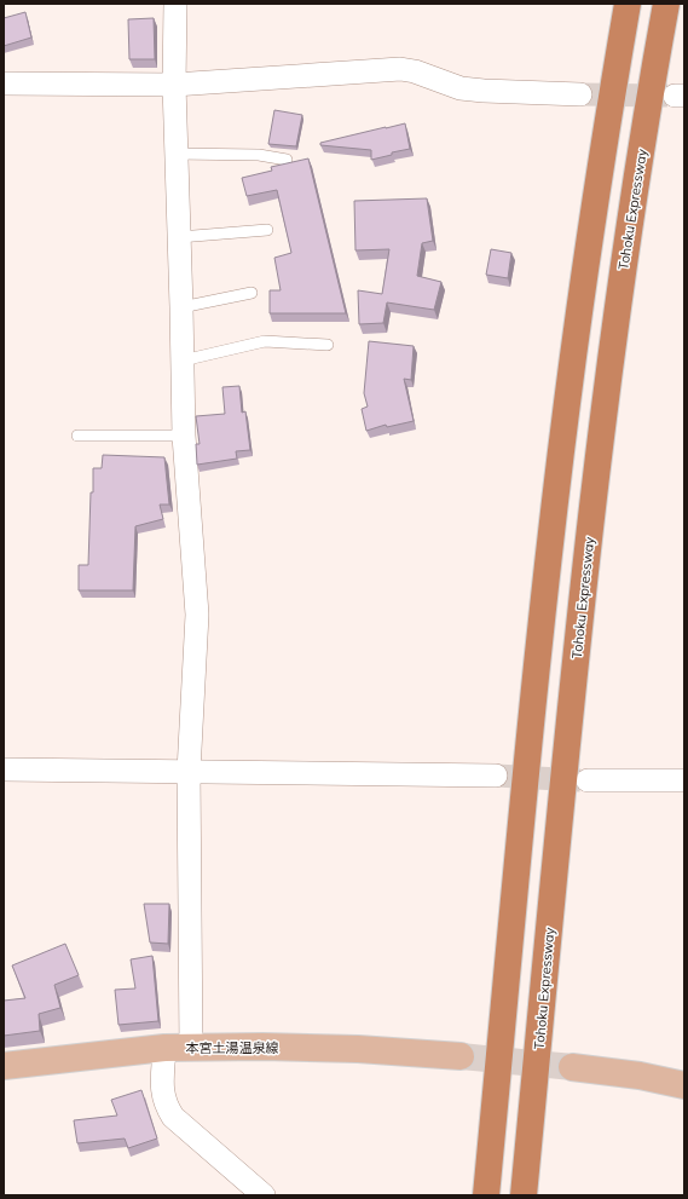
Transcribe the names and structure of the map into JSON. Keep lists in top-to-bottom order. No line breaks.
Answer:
{"streets":{"highway":["Tohoku Expressway"],"main road":["本宮土湯温泉線"]}}
